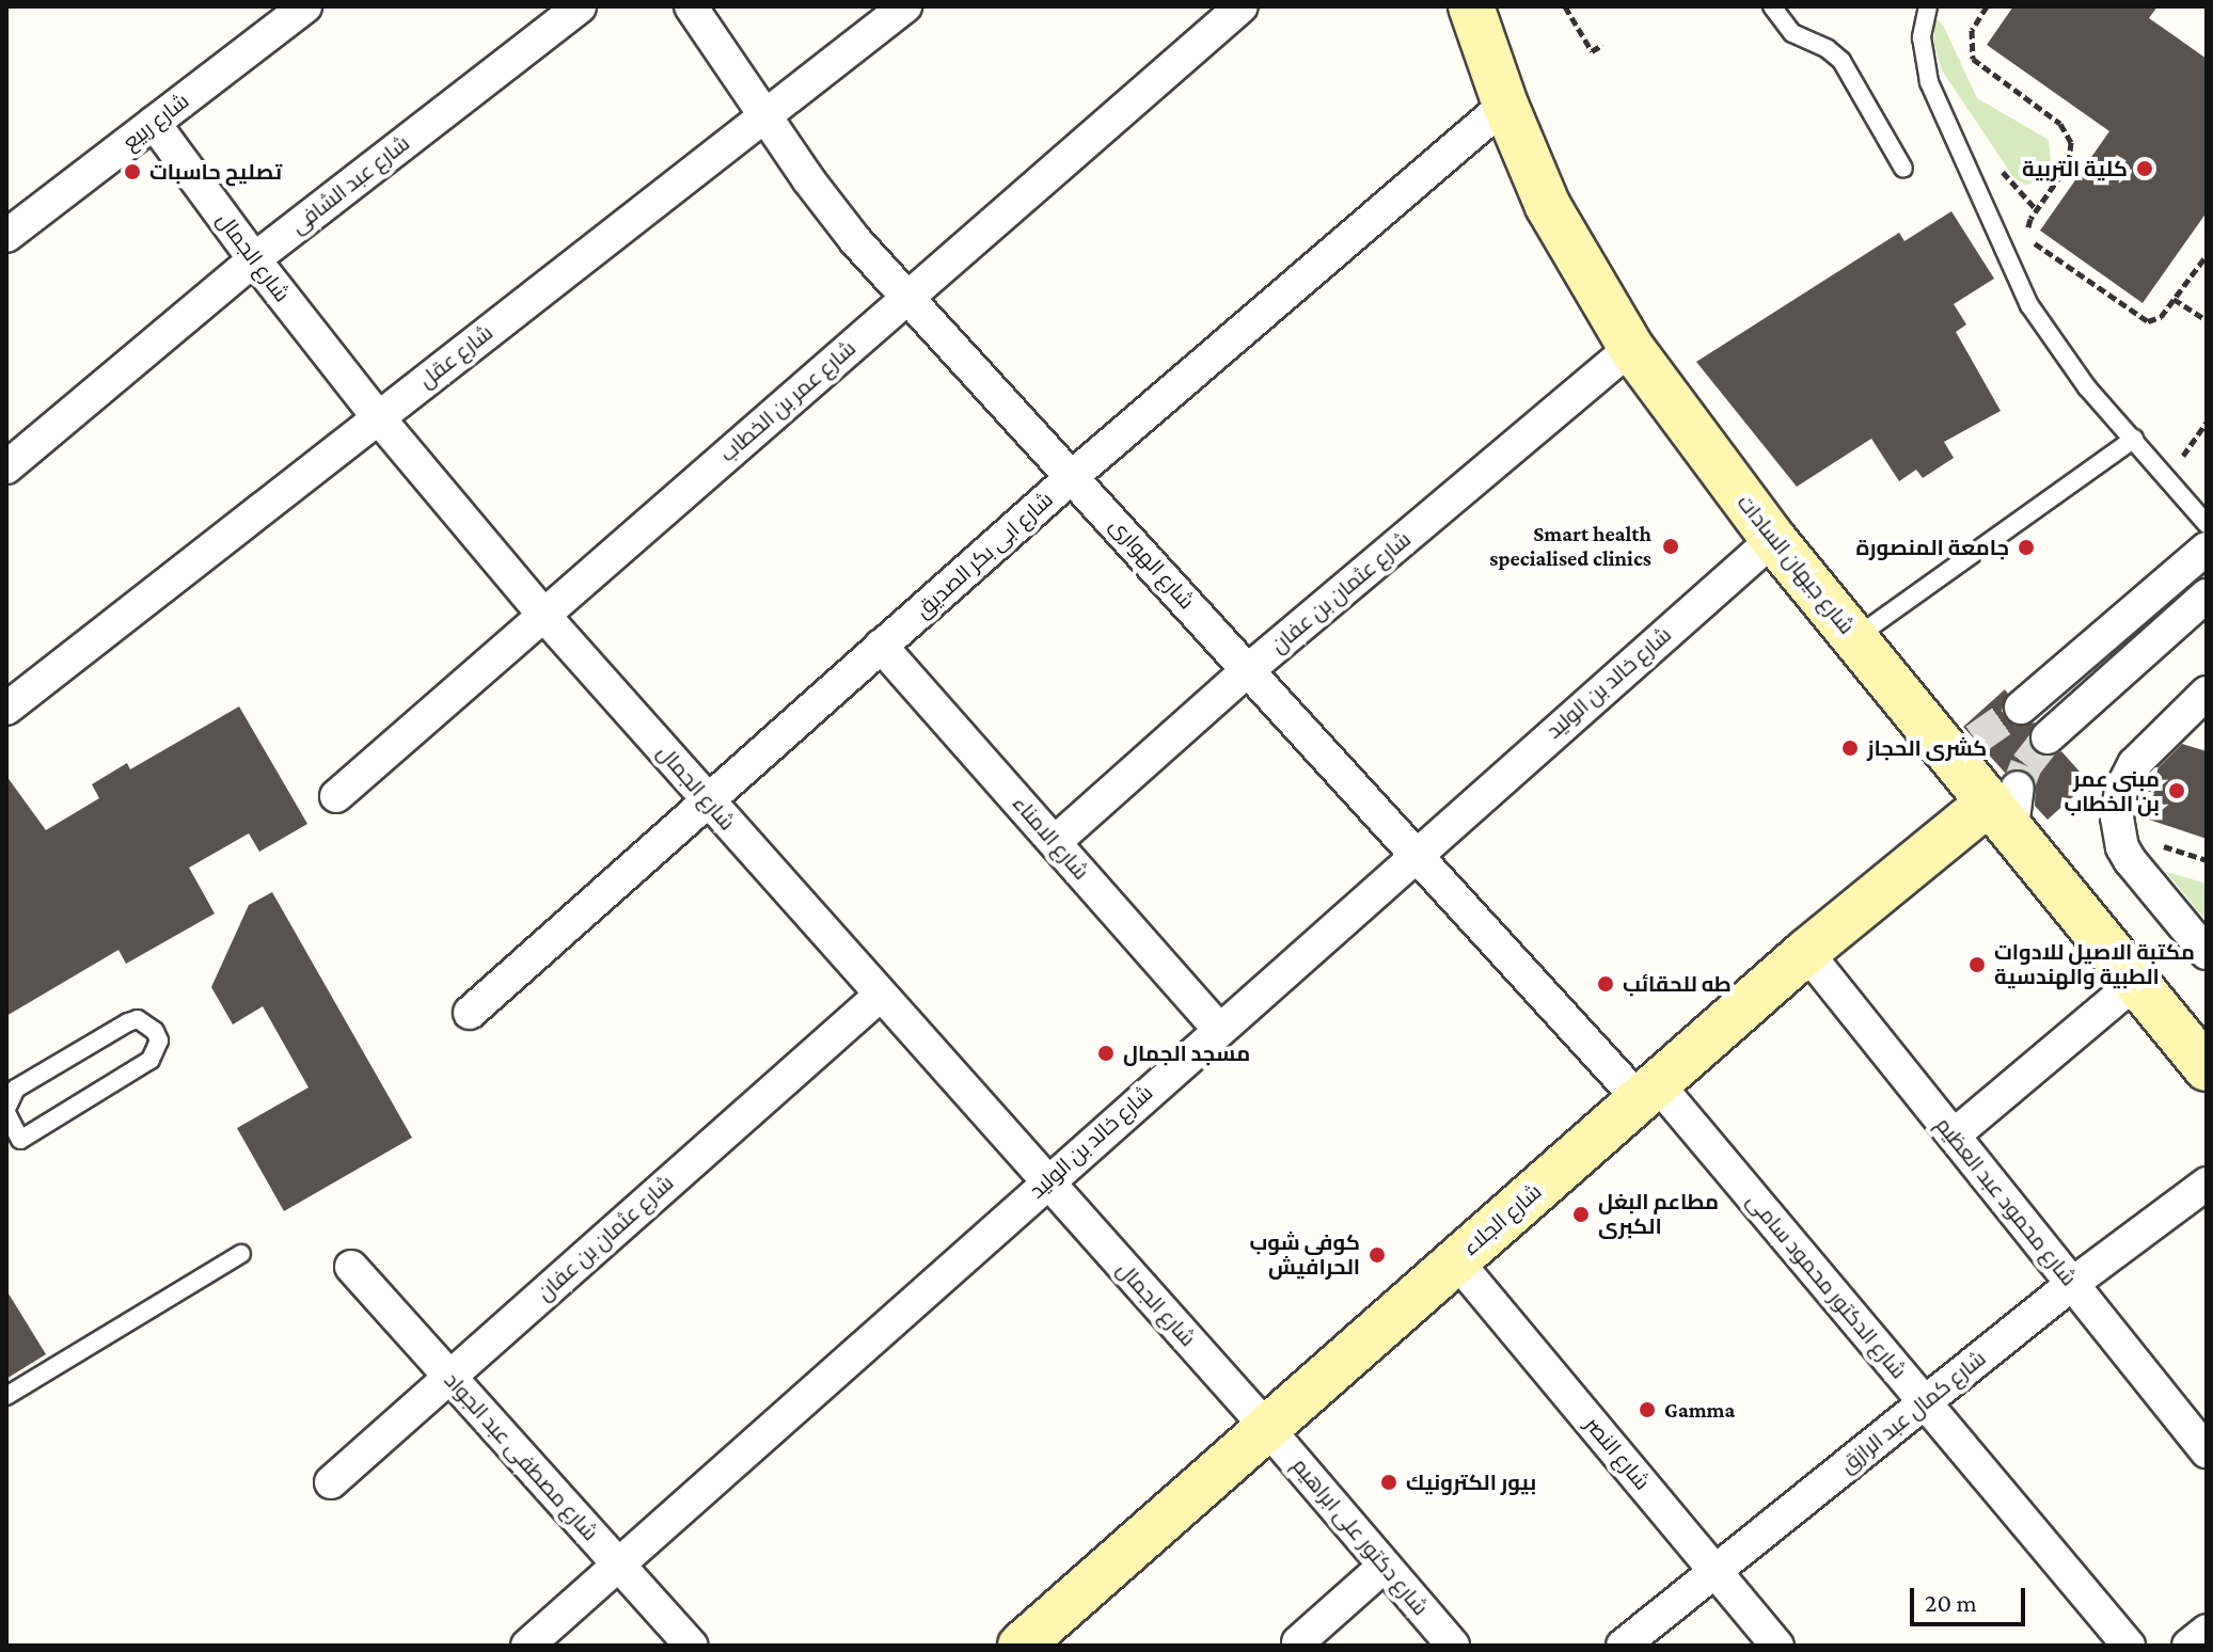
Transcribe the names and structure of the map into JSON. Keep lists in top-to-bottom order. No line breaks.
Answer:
{"streets":{"main road":["شارع جيهان السادات","شارع الجلاء"],"street":["شارع ربيع","شارع عبد الشافى","شارع الجمال","شارع عقل","شارع عمر بن الخطاب","شارع ابى بكر الصديق","شارع الهوارى","شارع عثمان بن عفان","شارع خالد بن الوليد","شارع الامناء","شارع محمود عبد العظيم","شارع الدكتور محمود سامى","شارع كمال عبد الرازق","شارع النصر","شارع مصطفى عبد الجواد","شارع دكتور على ابراهيم"]},"crossings":[["شارع ربيع","شارع الجمال"],["شارع عبد الشافى","شارع الجمال"],["شارع الجمال","شارع عقل"],["شارع الجمال","شارع عمر بن الخطاب"],["شارع الجمال","شارع ابى بكر الصديق"],["شارع الجمال","شارع عثمان بن عفان"],["شارع الجمال","شارع خالد بن الوليد"],["شارع الجمال","شارع الجلاء"],["شارع الجمال","شارع دكتور على ابراهيم"],["شارع عقل","شارع الهوارى"],["شارع عمر بن الخطاب","شارع الهوارى"],["شارع ابى بكر الصديق","شارع الهوارى"],["شارع ابى بكر الصديق","شارع جيهان السادات"],["شارع ابى بكر الصديق","شارع الامناء"],["شارع الهوارى","شارع عثمان بن عفان"],["شارع الهوارى","شارع خالد بن الوليد"],["شارع الهوارى","شارع الجلاء"],["شارع الهوارى","شارع الدكتور محمود سامى"],["شارع جيهان السادات","شارع عثمان بن عفان"],["شارع جيهان السادات","شارع خالد بن الوليد"],["شارع جيهان السادات","شارع الجلاء"],["شارع عثمان بن عفان","شارع الامناء"],["شارع عثمان بن عفان","شارع مصطفى عبد الجواد"],["شارع خالد بن الوليد","شارع الامناء"],["شارع خالد بن الوليد","شارع مصطفى عبد الجواد"],["شارع محمود عبد العظيم","شارع الجلاء"],["شارع محمود عبد العظيم","شارع كمال عبد الرازق"],["شارع الجلاء","شارع الدكتور محمود سامى"],["شارع الجلاء","شارع النصر"],["شارع الجلاء","شارع دكتور على ابراهيم"],["شارع الدكتور محمود سامى","شارع كمال عبد الرازق"],["شارع كمال عبد الرازق","شارع النصر"]],"places":["كلية التربية","تصليح حاسبات","Smart health specialised clinics","جامعة المنصورة","كشرى الحجاز","مبنى عمر بن الخطاب","مكتبة الاصيل للادوات الطبية والهندسية","طه للحقائب","مسجد الجمال","مطاعم البغل الكبرى","كوفى شوب الحرافيش","Gamma","بيور الكترونيك"],"scale_bar":"20 m"}
